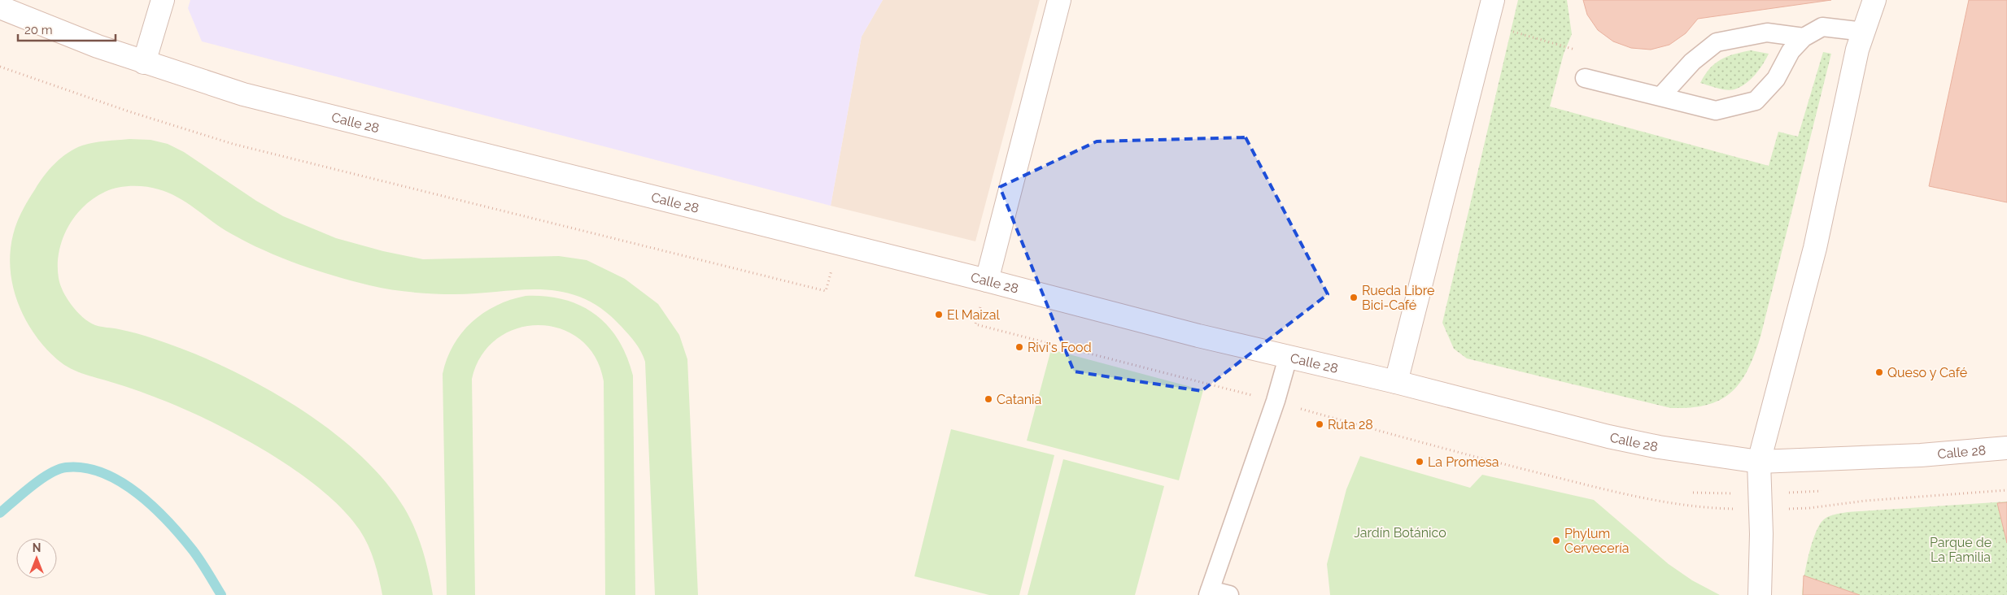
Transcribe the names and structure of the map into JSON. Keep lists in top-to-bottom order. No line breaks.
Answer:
{"streets":{"main road":["Calle 28"]},"parks":["Jardín Botánico","Parque de La Familia"],"places":["Rueda Libre Bici-Café","El Maizal","Rivi's Food","Queso y Café","Catania","Ruta 28","La Promesa","Phylum Cervecería"],"scale_bar":"20 m","north":"top"}
